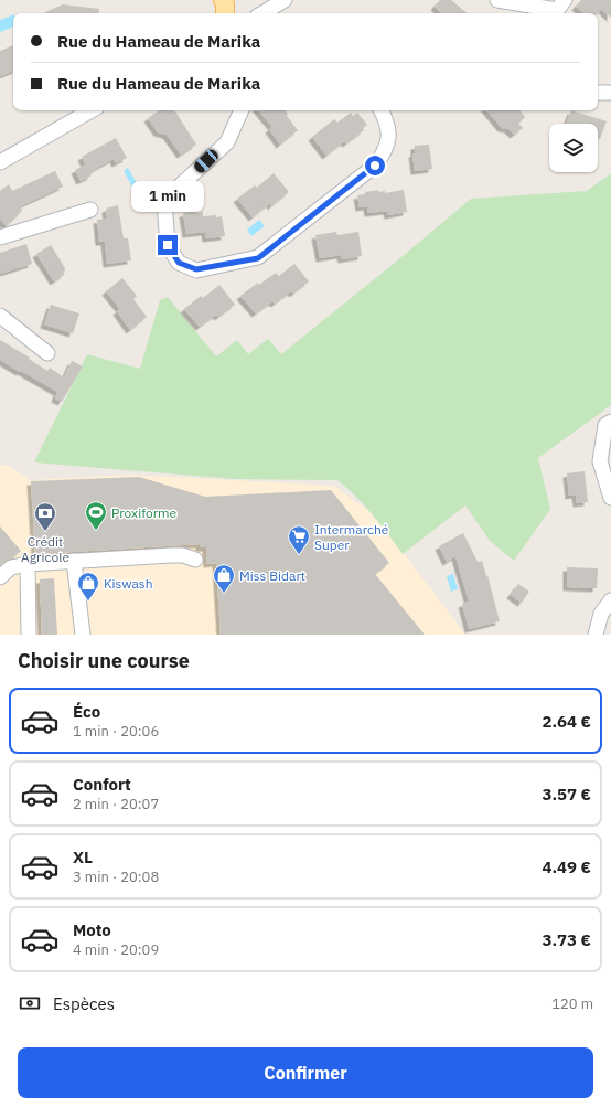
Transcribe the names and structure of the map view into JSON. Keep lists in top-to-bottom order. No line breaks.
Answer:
{"places":{"sports":["Proxiforme"],"bank":["Crédit Agricole"],"supermarket":["Intermarché Super"],"shop":["Miss Bidart","Kiswash"]},"page":{"banner":["Rue du Hameau de Marika","Rue du Hameau de Marika"],"bubble":"1 min","heading":"Choisir une course","list":[{"name":"Éco","note":"1 min · 20:06","value":"2.64 €"},{"name":"Confort","note":"2 min · 20:07","value":"3.57 €"},{"name":"XL","note":"3 min · 20:08","value":"4.49 €"},{"name":"Moto","note":"4 min · 20:09","value":"3.73 €"}],"pay":["Espèces","120 m"],"buttons":"Confirmer"}}
